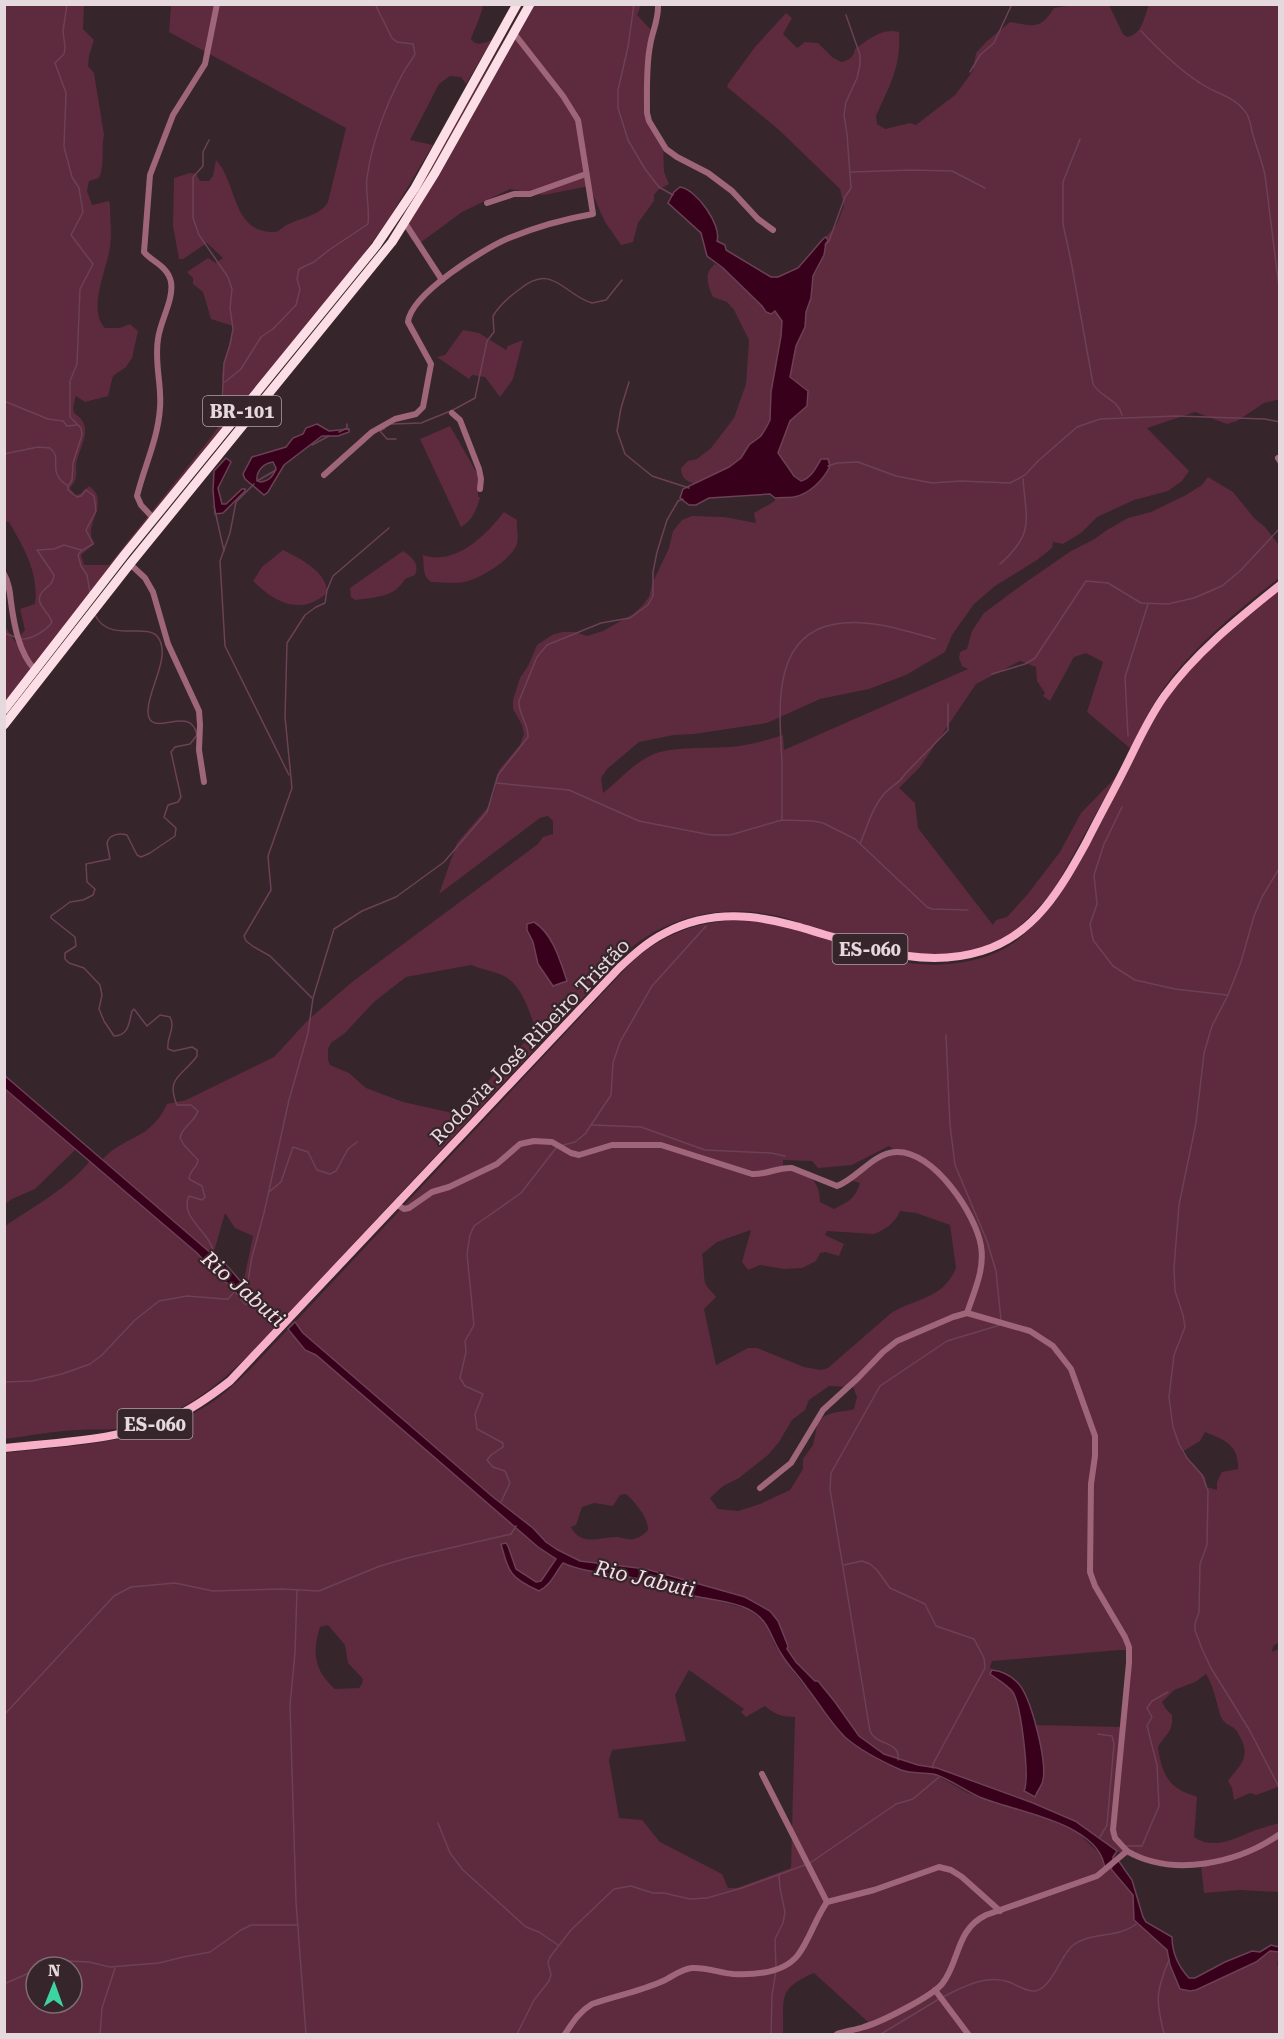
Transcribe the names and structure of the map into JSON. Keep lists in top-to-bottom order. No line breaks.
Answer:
{"streets":{"highway":["BR-101"],"main road":["ES-060","Rodovia José Ribeiro Tristão"]},"water":["Rio Jabuti"],"north":"top"}
